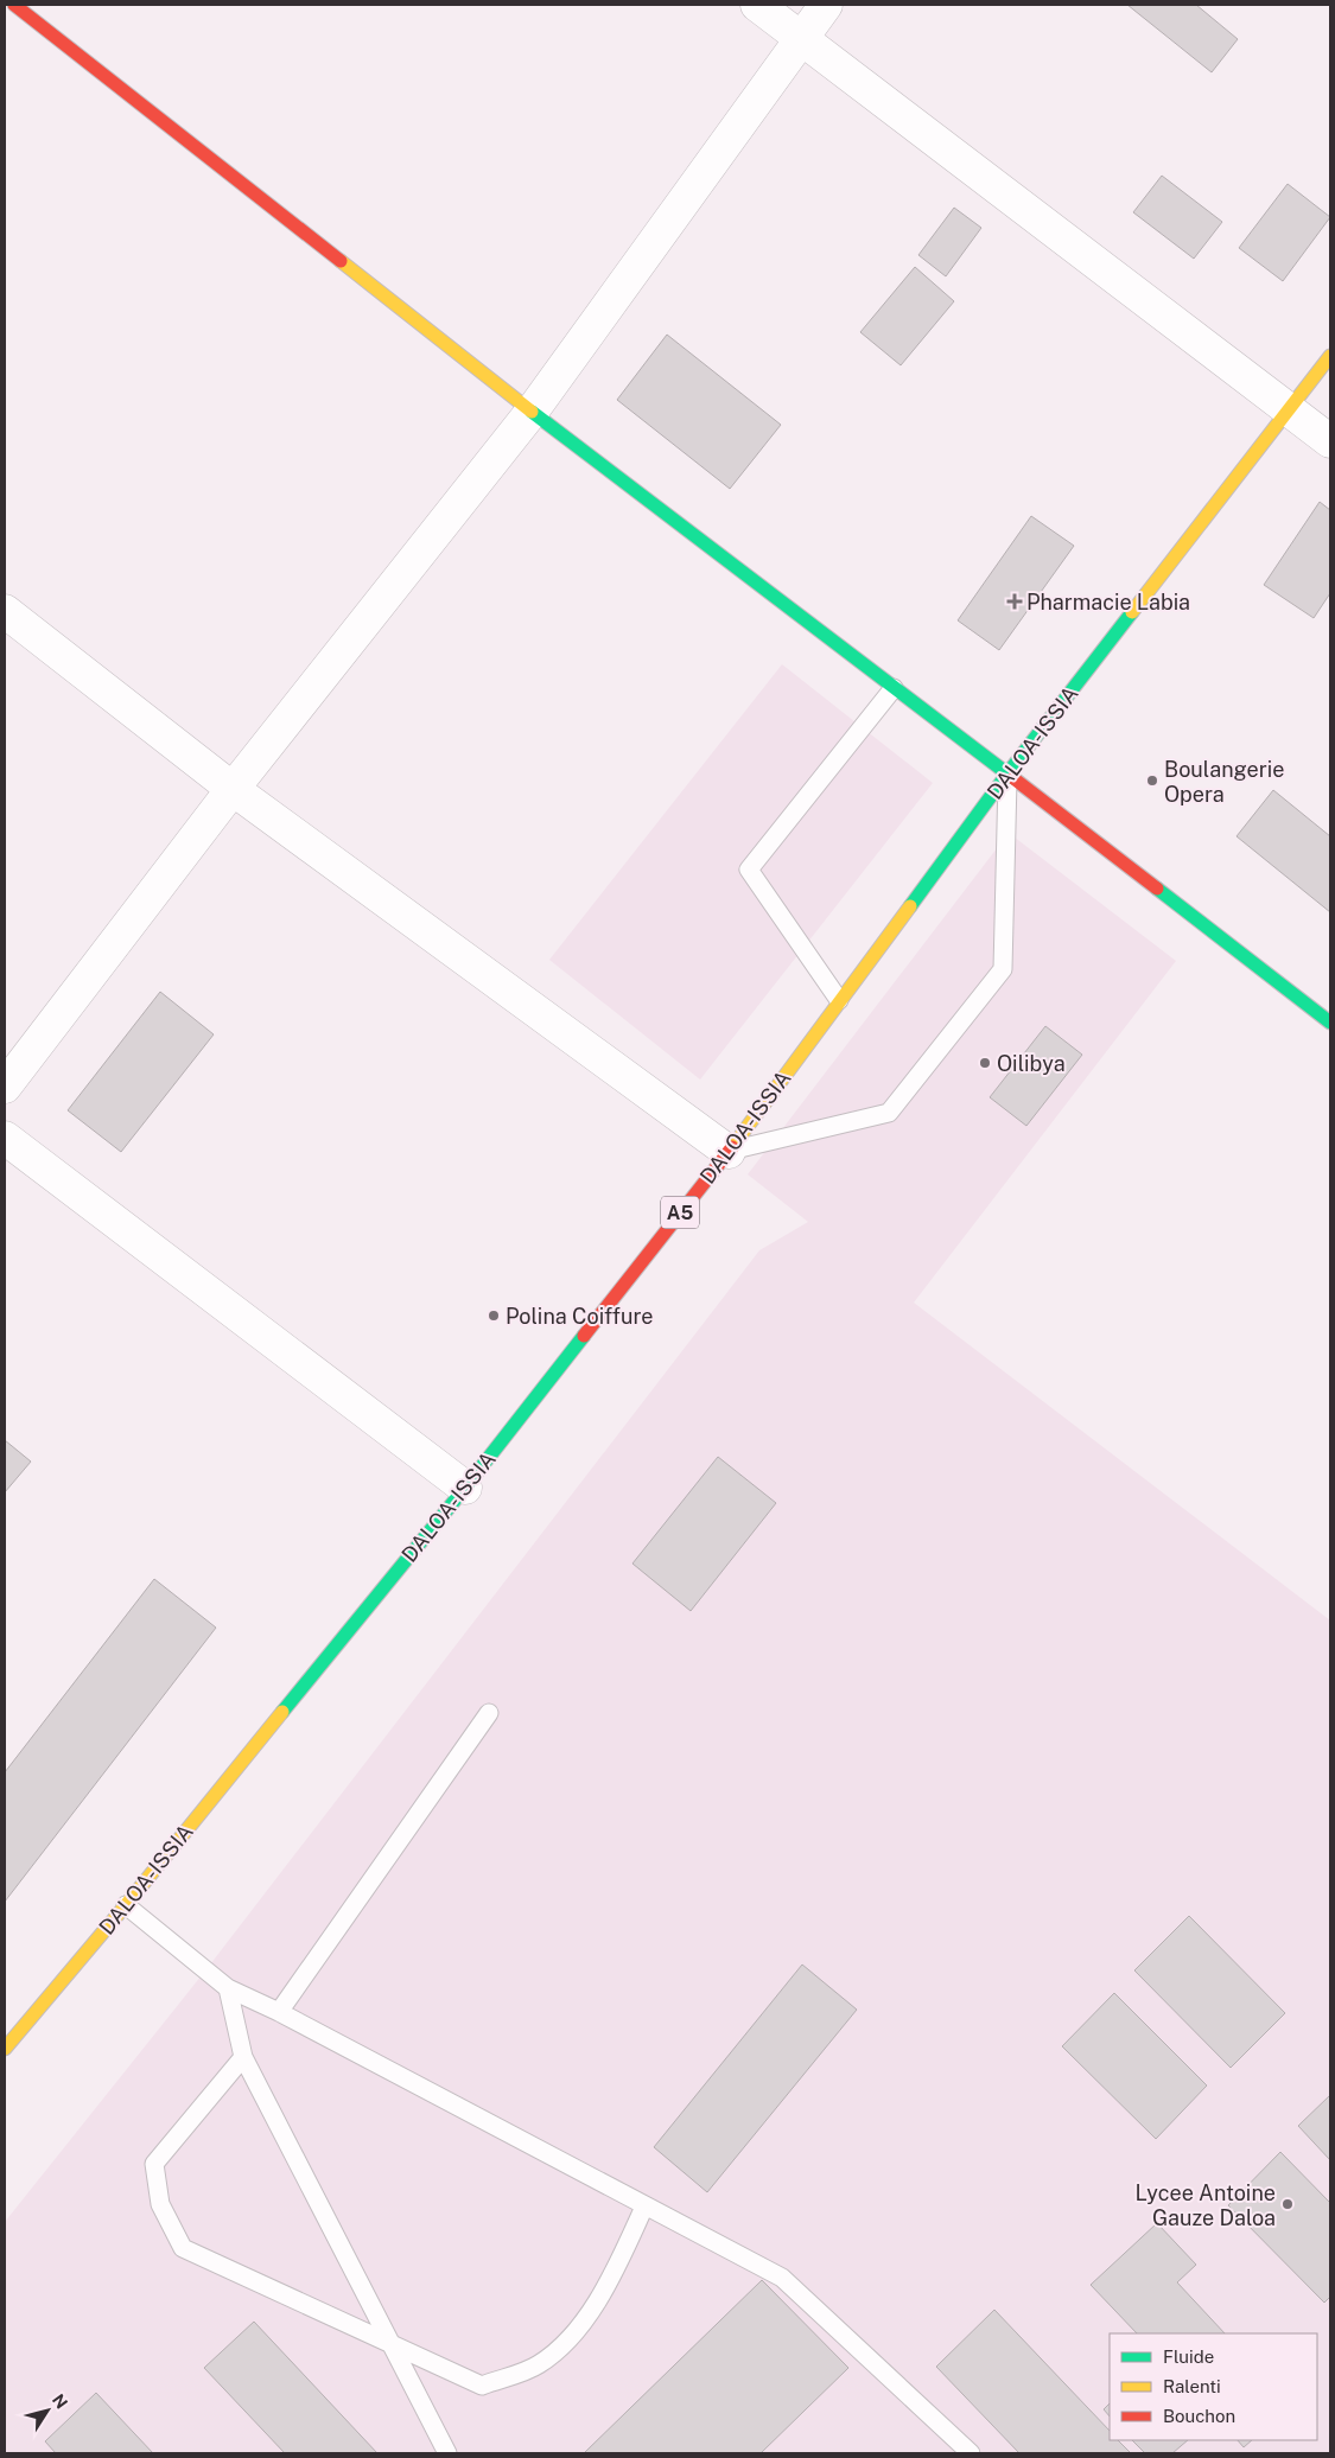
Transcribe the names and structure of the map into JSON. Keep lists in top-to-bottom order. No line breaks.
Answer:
{"streets":{"main road":["DALOA-ISSIA","A5"]},"places":{"health":["Pharmacie Labia"],"other":["Boulangerie Opera","Oilibya","Polina Coiffure","Lycee Antoine Gauze Daloa"]},"legend":["Fluide","Ralenti","Bouchon"],"north":"top right"}
